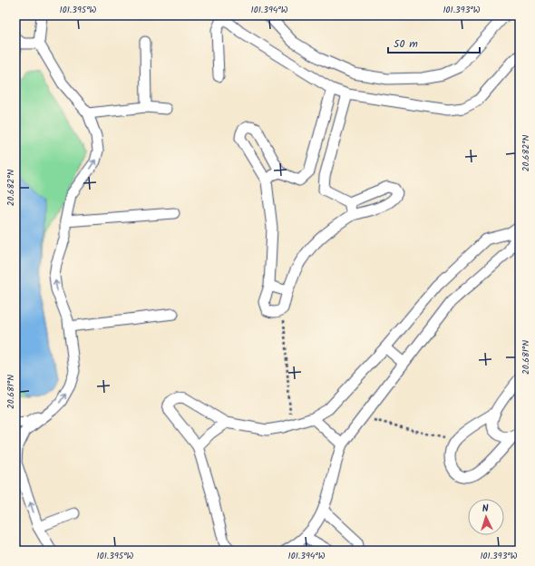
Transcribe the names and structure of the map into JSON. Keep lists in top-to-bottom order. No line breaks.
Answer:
{"scale_bar":"50 m","north":"top","coordinates":["101.395°W","101.394°W","101.393°W","20.682°N","20.681°N"]}
